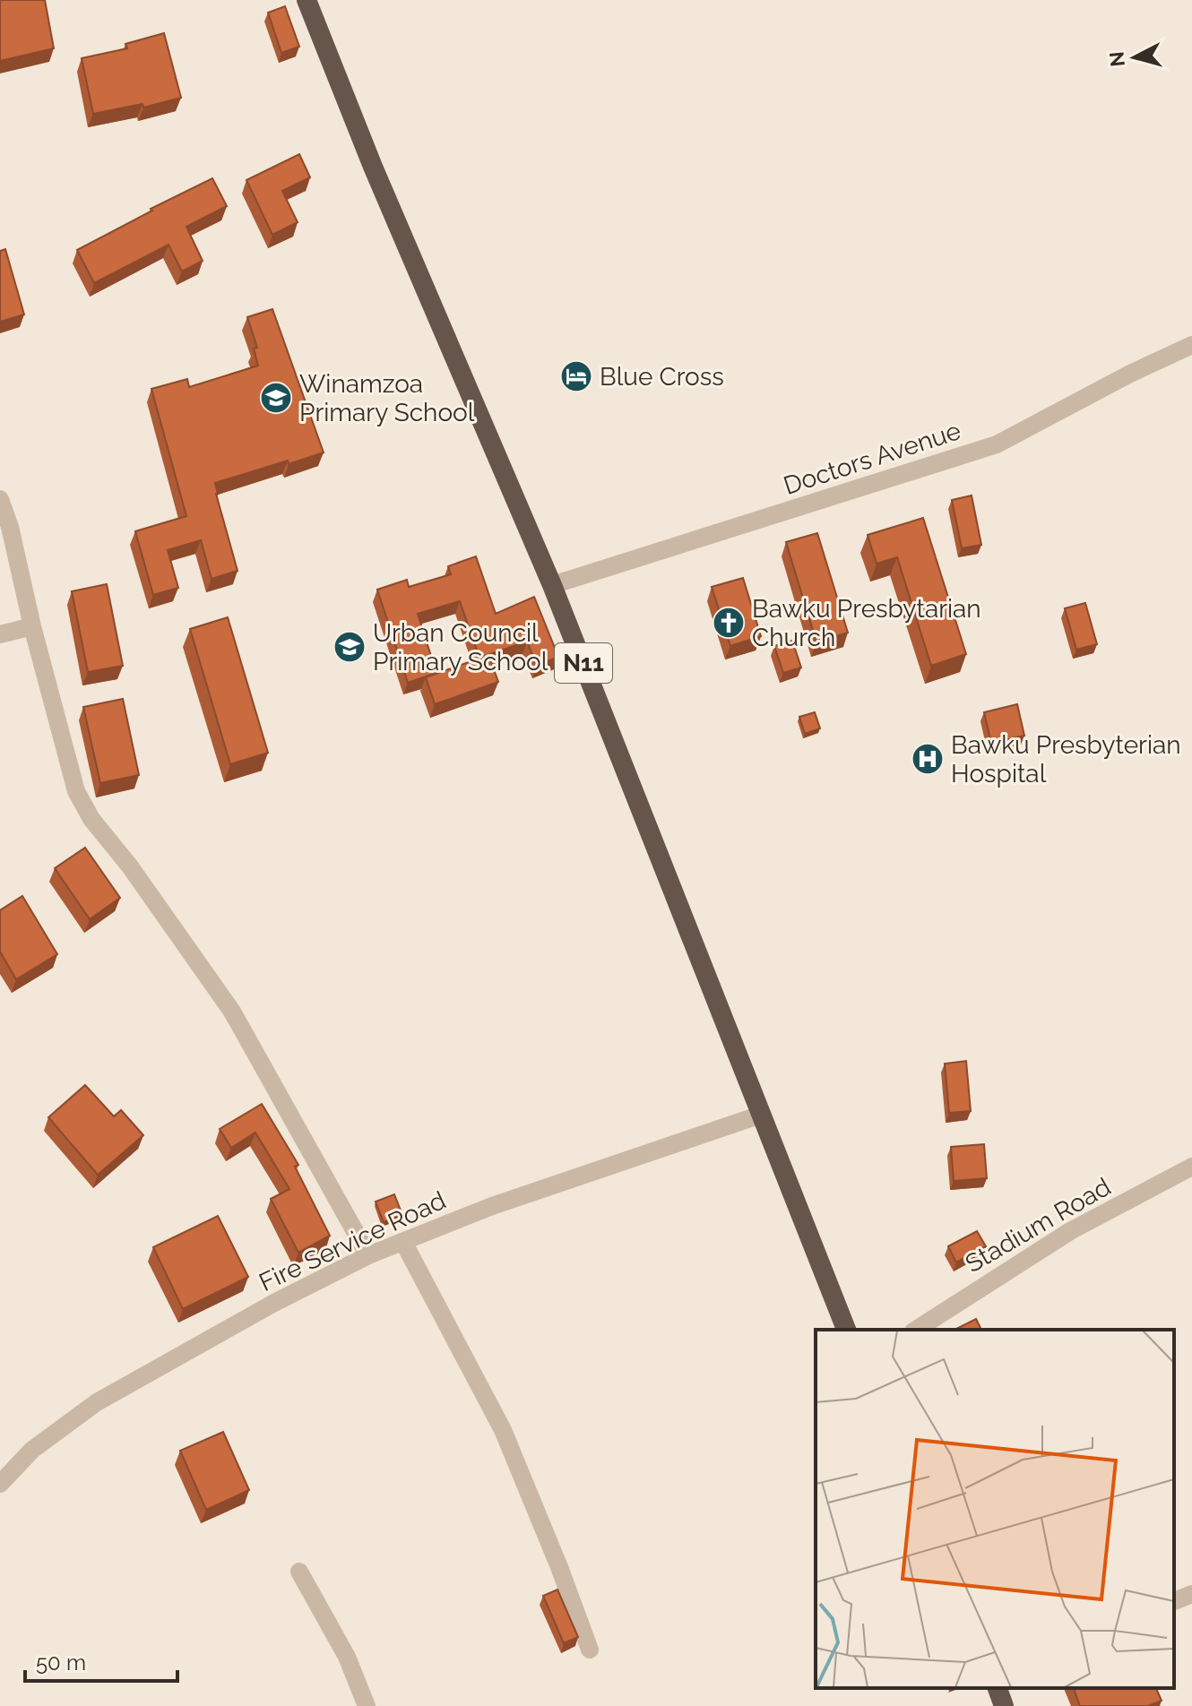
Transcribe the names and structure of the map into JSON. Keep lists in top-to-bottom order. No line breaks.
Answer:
{"streets":{"highway":["N11"],"street":["Doctors Avenue","Stadium Road","Fire Service Road"]},"crossings":[["Doctors Avenue","N11"],["N11","Fire Service Road"]],"places":{"hotel":["Blue Cross"],"school or university":["Winamzoa Primary School","Urban Council Primary School"],"church":["Bawku Presbytarian Church"],"hospital":["Bawku Presbyterian Hospital"]},"scale_bar":"50 m","north":"left"}
